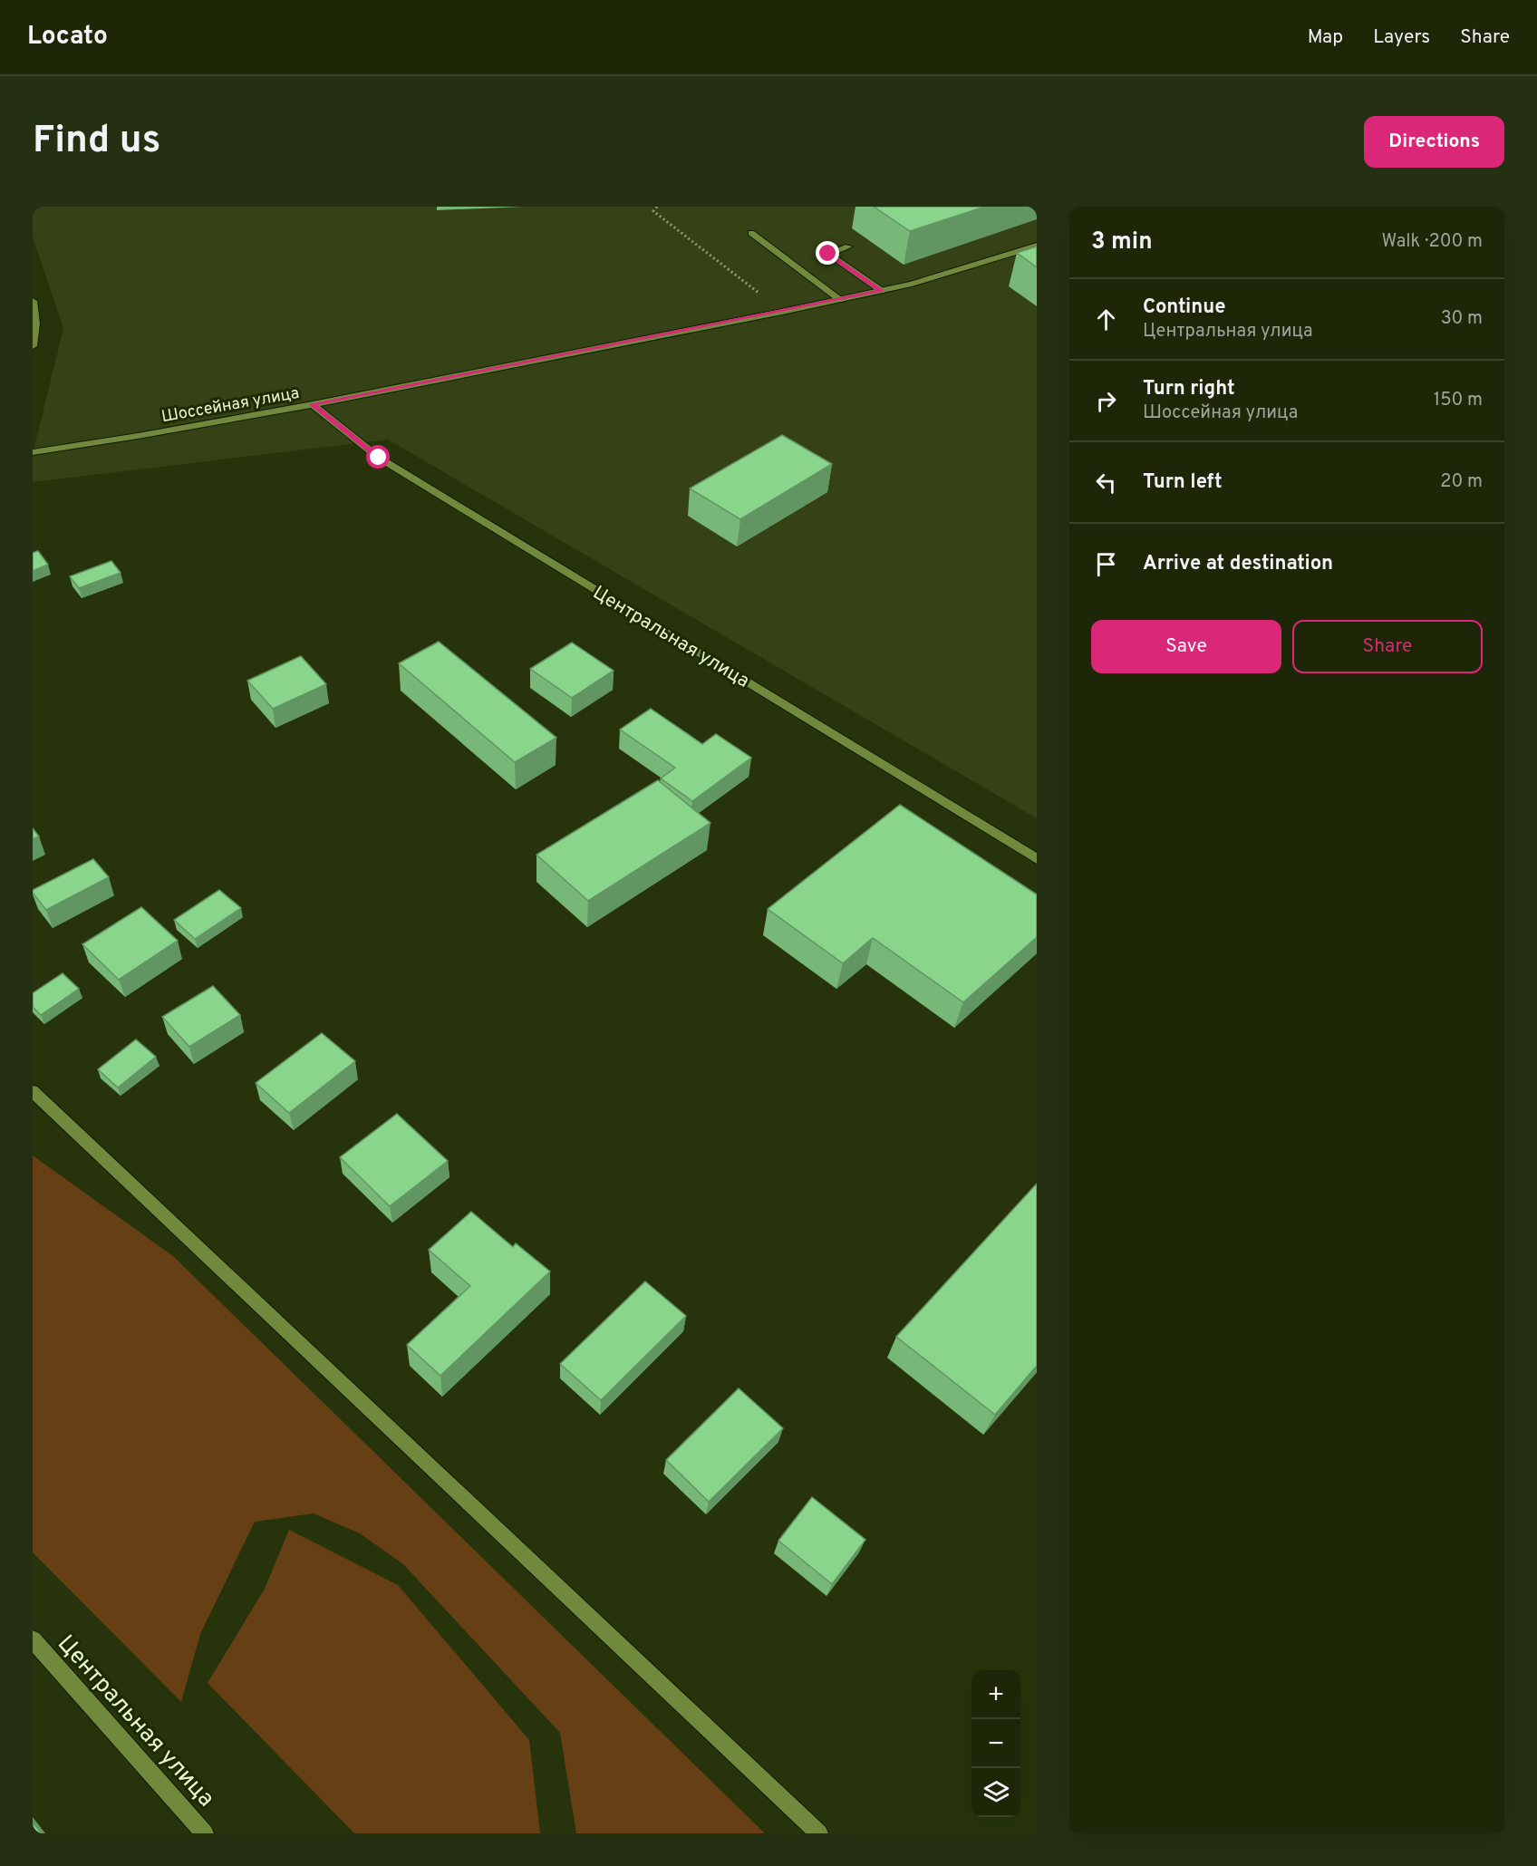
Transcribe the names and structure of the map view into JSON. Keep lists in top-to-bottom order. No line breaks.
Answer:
{"streets":{"street":["Шоссейная улица","Центральная улица"]},"crossings":[["Шоссейная улица","Центральная улица"]],"page":{"header":"Locato","nav":["Map","Layers","Share"],"buttons":["Directions",["Save","Share"]],"title":"Find us","heading":["3 min","Walk · 200 m"],"list":[["Continue","Центральная улица","30 m"],["Turn right","Шоссейная улица","150 m"],["Turn left","20 m"],"Arrive at destination"],"map_buttons":["+","−"]}}
